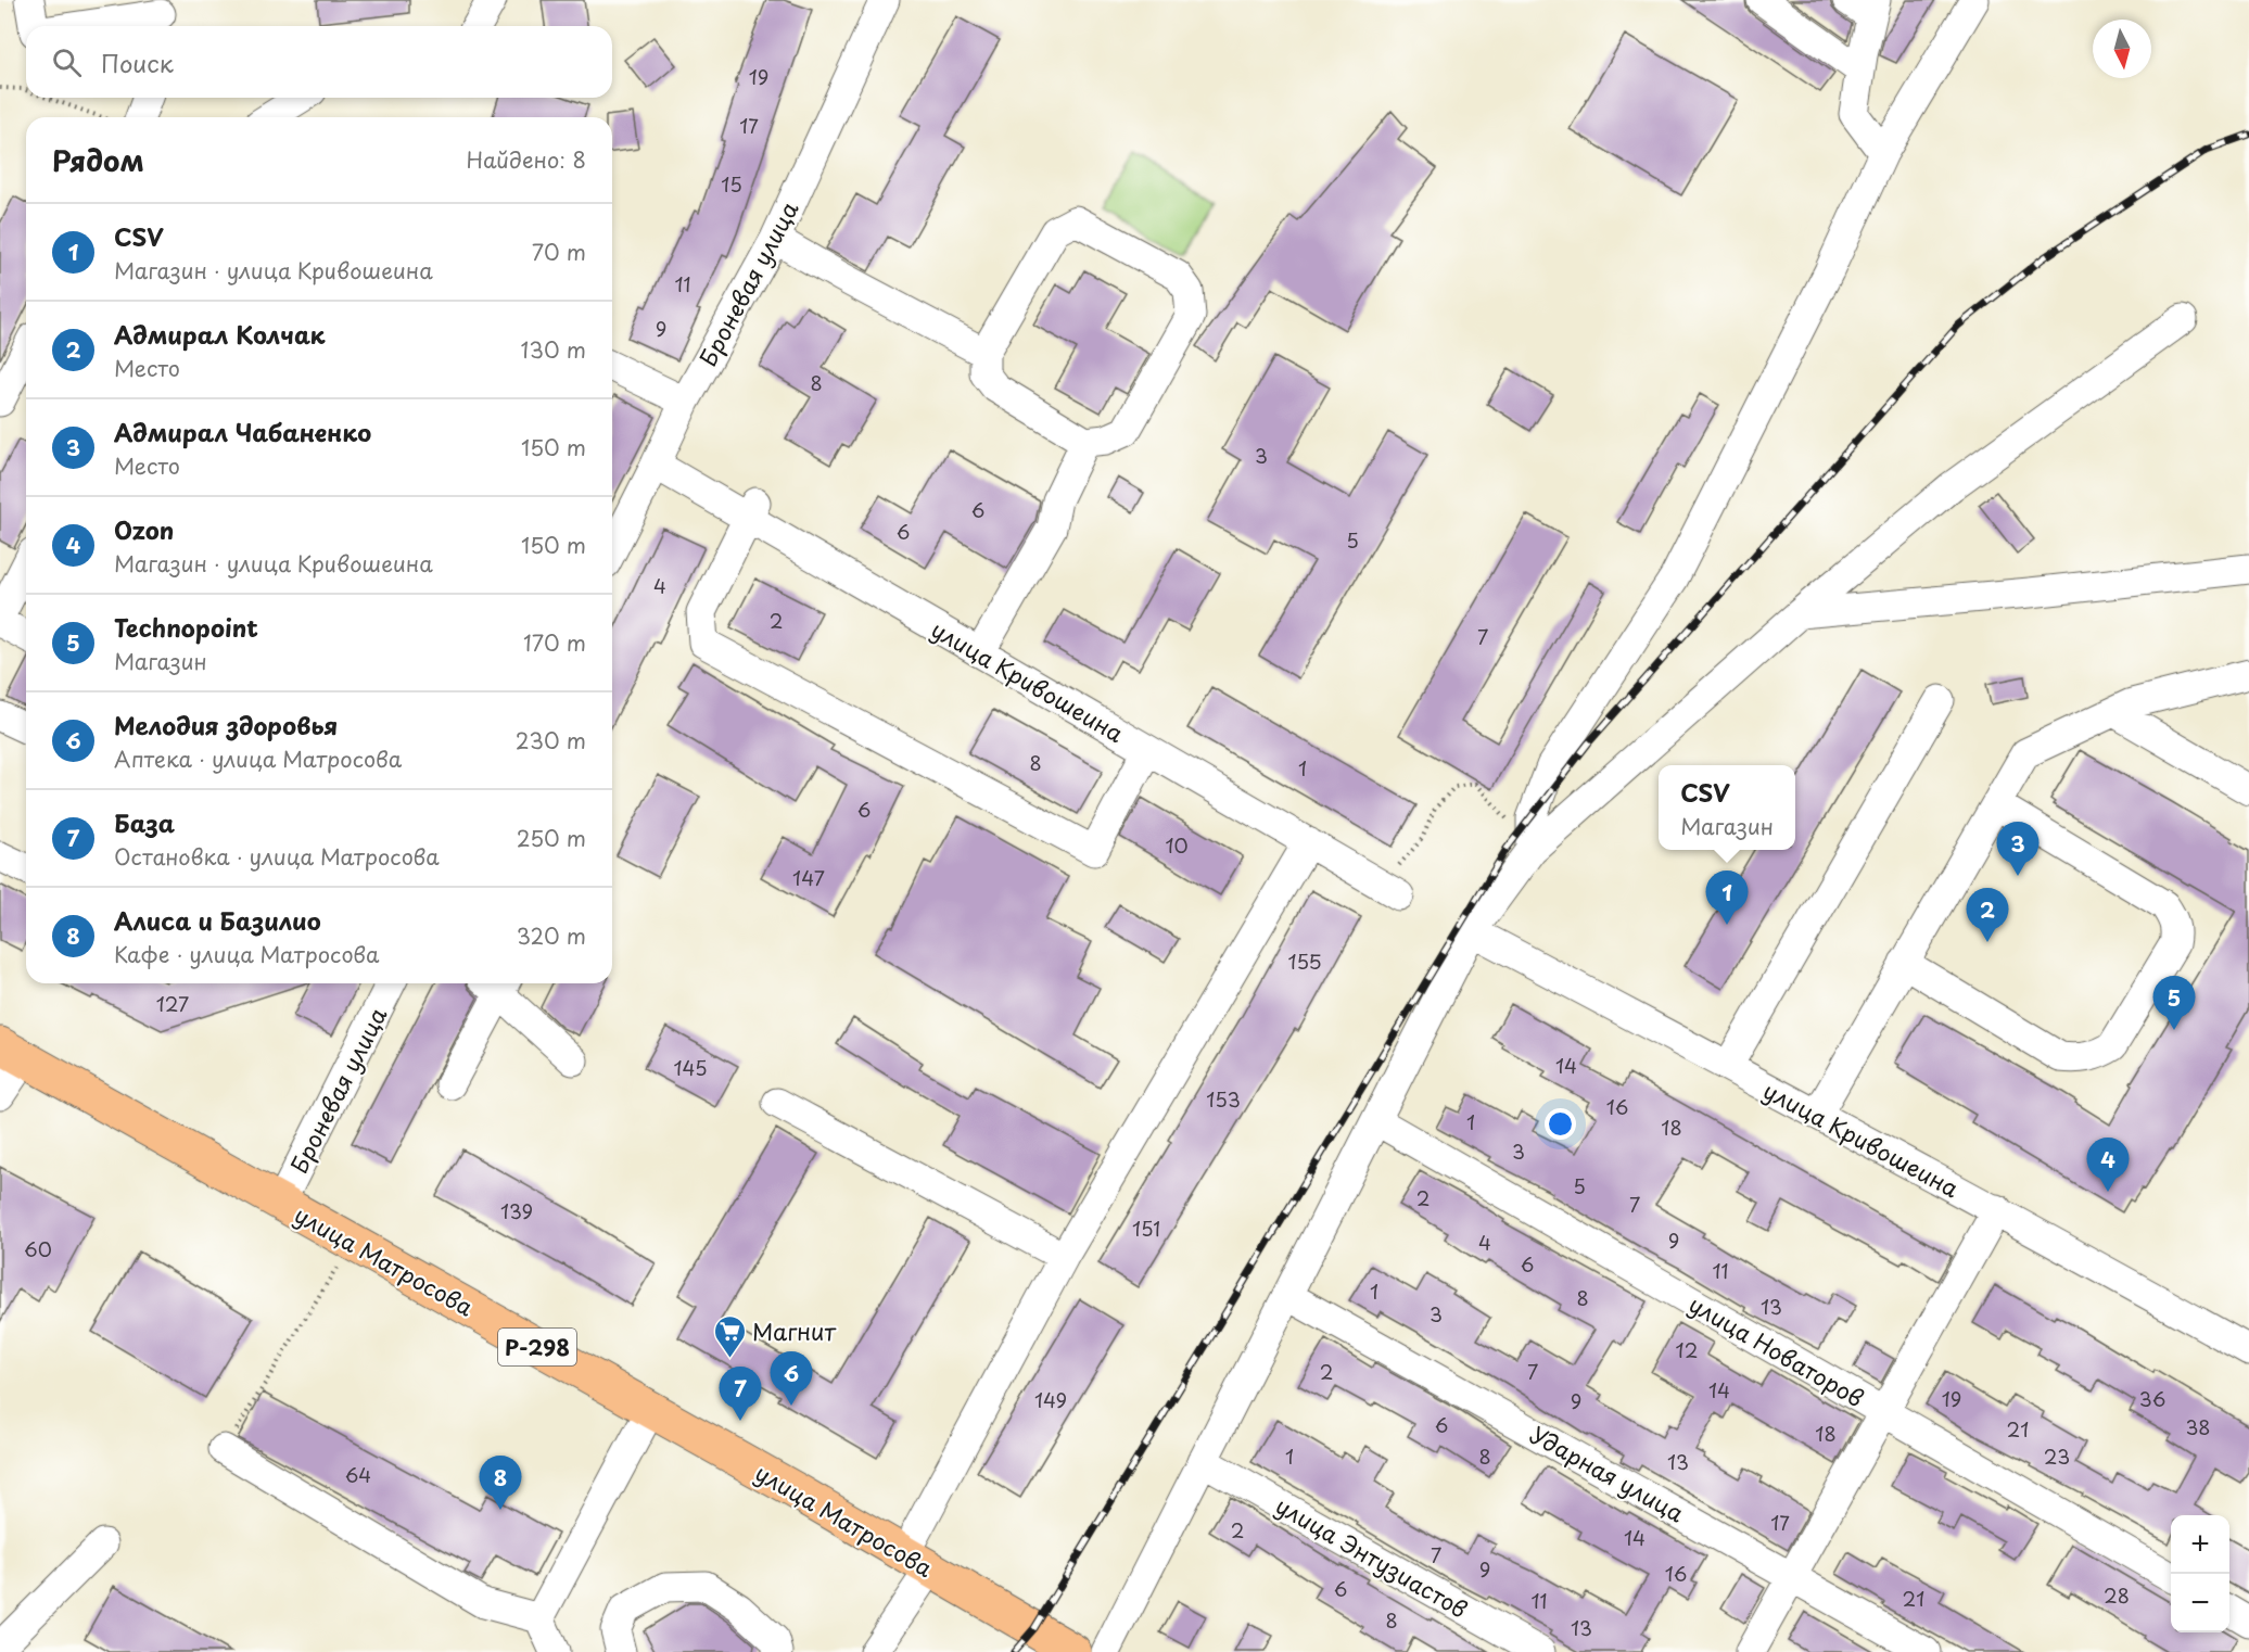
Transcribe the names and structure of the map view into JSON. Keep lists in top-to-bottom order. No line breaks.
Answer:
{"streets":{"highway":["улица Матросова","Р-298"],"street":["Броневая улица","улица Кривошеина","улица Новаторов","Ударная улица","улица Энтузиастов"]},"crossings":[["Броневая улица","улица Кривошеина"],["Броневая улица","улица Матросова"]],"places":{"supermarket":["Магнит"]},"house_numbers":["19","17","15","11","9","8","3","6","6","5","4","2","7","8","1","6","10","147","155","127","14","145","153","16","1","18","3","5","2","7","139","151","9","4","60","6","11","1","8","13","3","12","2","7","14","19","36","149","9","6","38","21","18","1","8","23","13","64","17","2","14","7","9","16","6","28","21","11","8","13"],"north":"bottom","page":{"search":"Поиск","heading":["Рядом","Найдено: 8"],"list":[{"mark":"1","name":"CSV","note":"Магазин · улица Кривошеина","value":"70 m"},{"mark":"2","name":"Адмирал Колчак","note":"Место","value":"130 m"},{"mark":"3","name":"Адмирал Чабаненко","note":"Место","value":"150 m"},{"mark":"4","name":"Ozon","note":"Магазин · улица Кривошеина","value":"150 m"},{"mark":"5","name":"Technopoint","note":"Магазин","value":"170 m"},{"mark":"6","name":"Мелодия здоровья","note":"Аптека · улица Матросова","value":"230 m"},{"mark":"7","name":"База","note":"Остановка · улица Матросова","value":"250 m"},{"mark":"8","name":"Алиса и Базилио","note":"Кафе · улица Матросова","value":"320 m"}],"popup":["CSV","Магазин"],"pins":["3","1","2","5","4","6","7","8"],"map_buttons":["+","−"]}}
